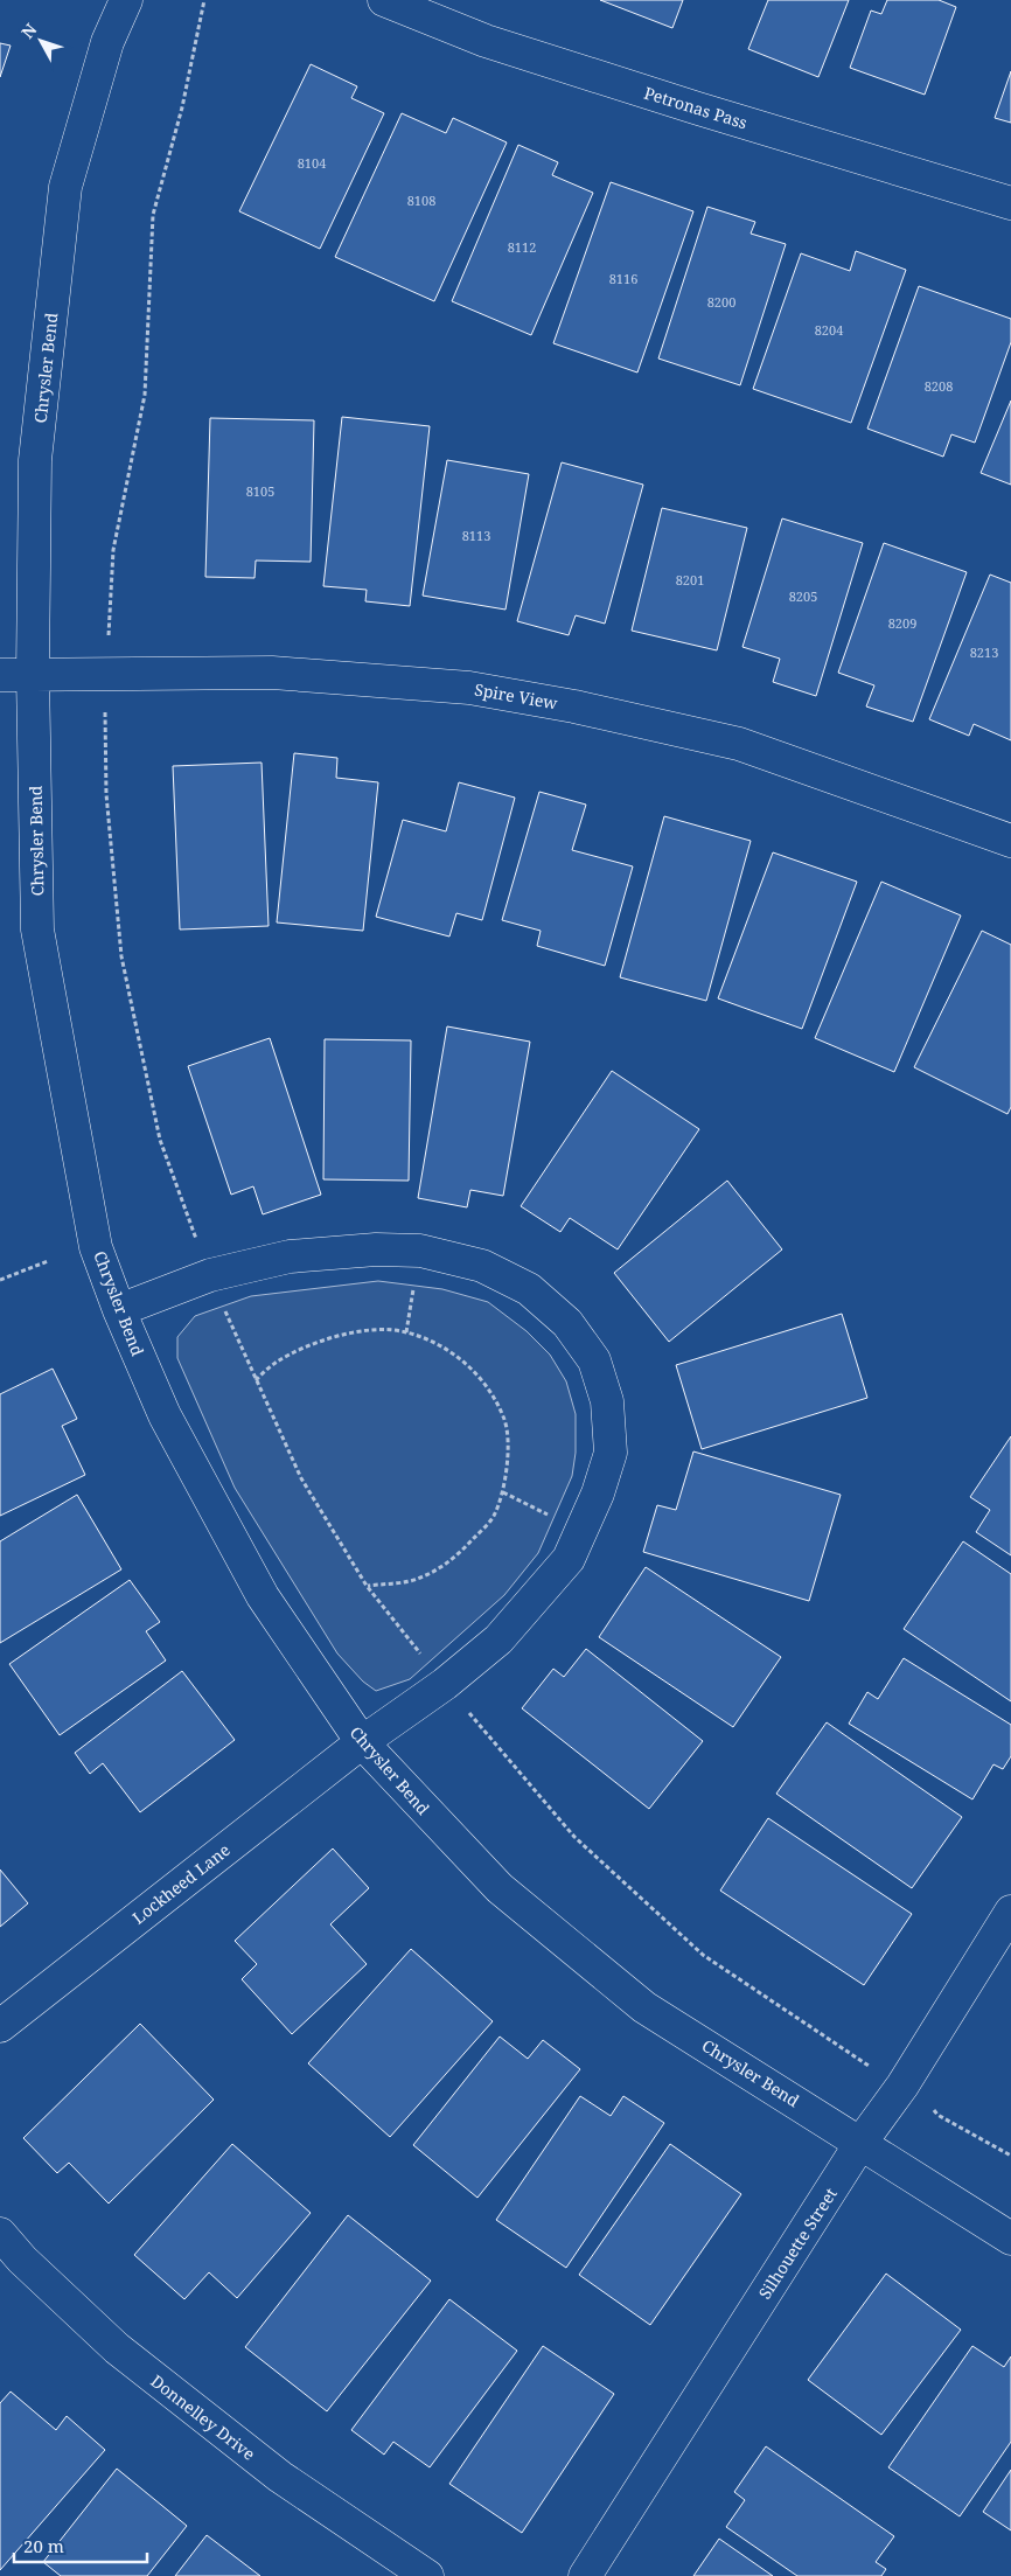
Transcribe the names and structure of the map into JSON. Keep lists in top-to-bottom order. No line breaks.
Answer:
{"streets":{"street":["Petronas Pass","Chrysler Bend","Spire View","Lockheed Lane","Silhouette Street","Donnelley Drive"]},"crossings":[["Chrysler Bend","Spire View"],["Chrysler Bend","Lockheed Lane"],["Chrysler Bend","Silhouette Street"]],"house_numbers":["8104","8108","8112","8116","8200","8204","8208","8105","8113","8201","8205","8209","8213"],"scale_bar":"20 m","north":"top left"}
